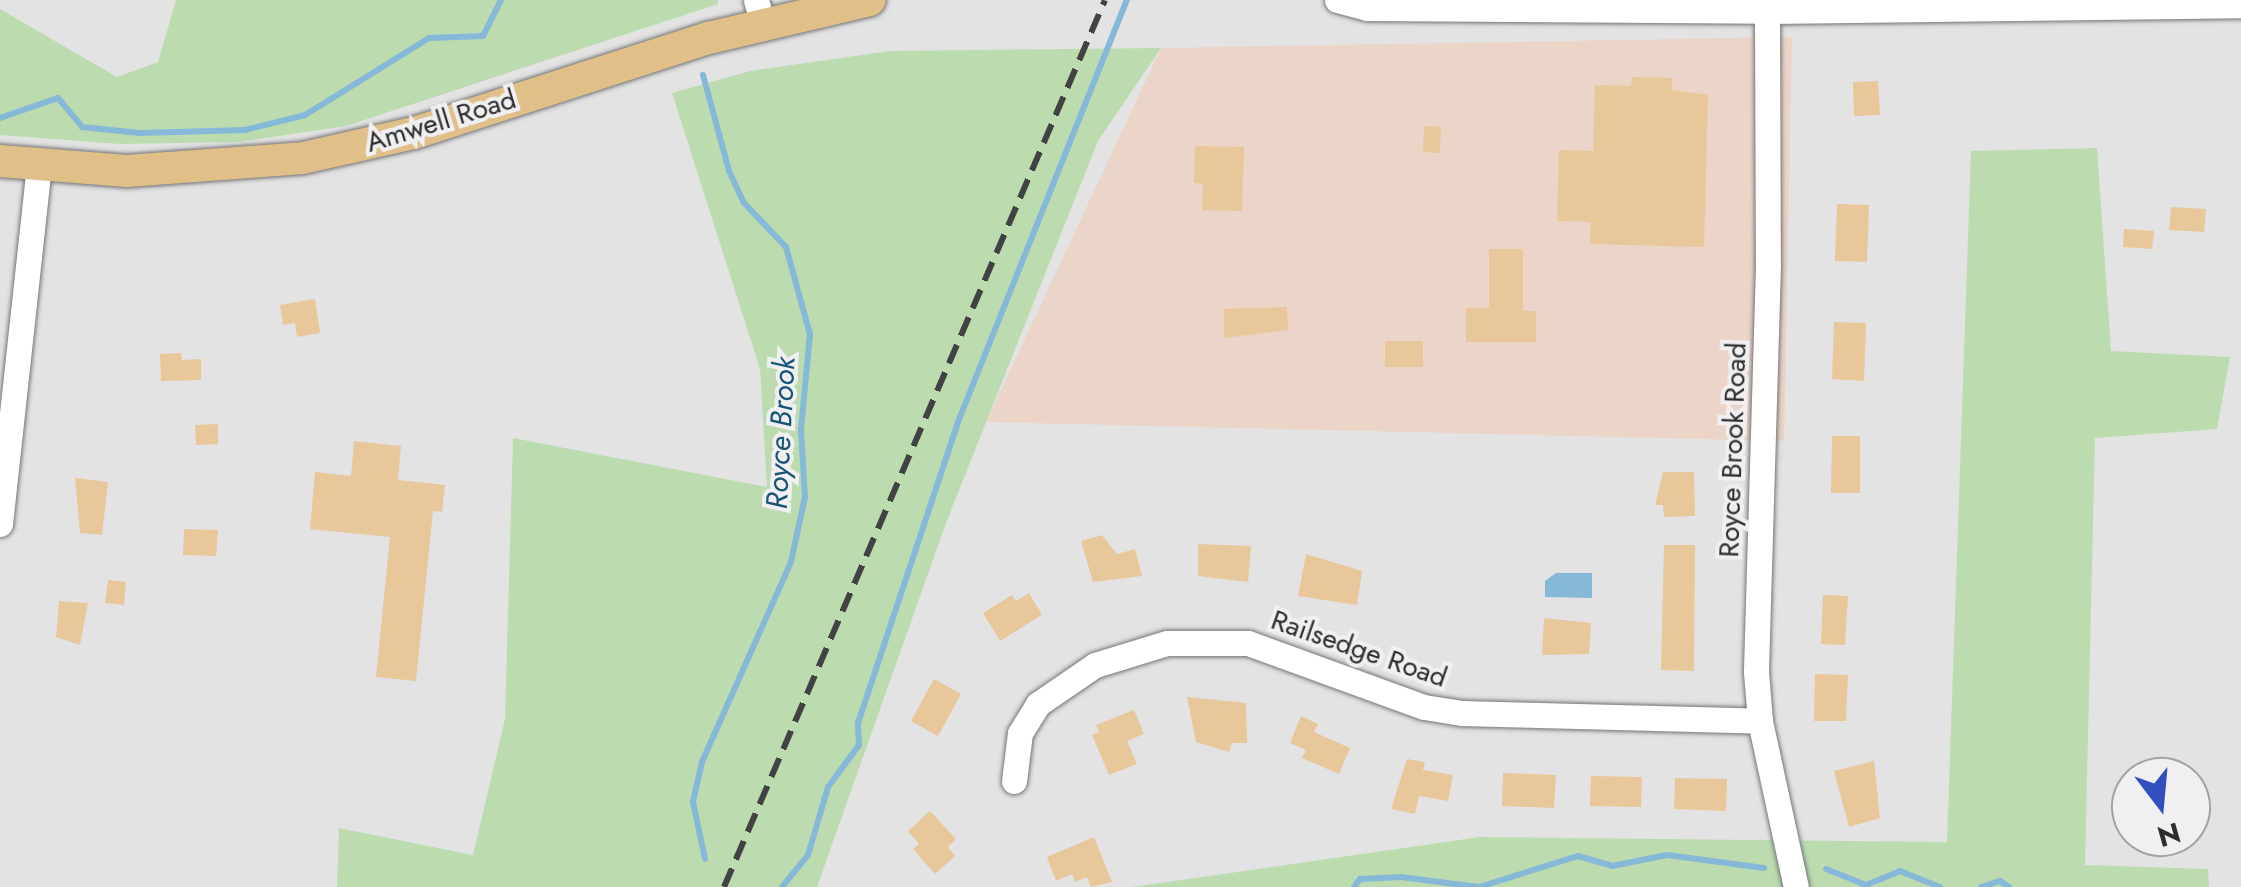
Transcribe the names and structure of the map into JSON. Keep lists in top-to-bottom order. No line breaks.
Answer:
{"streets":{"main road":["Amwell Road"],"street":["Royce Brook Road","Railsedge Road"]},"crossings":[["Royce Brook Road","Railsedge Road"]],"water":["Royce Brook"],"north":"bottom"}
